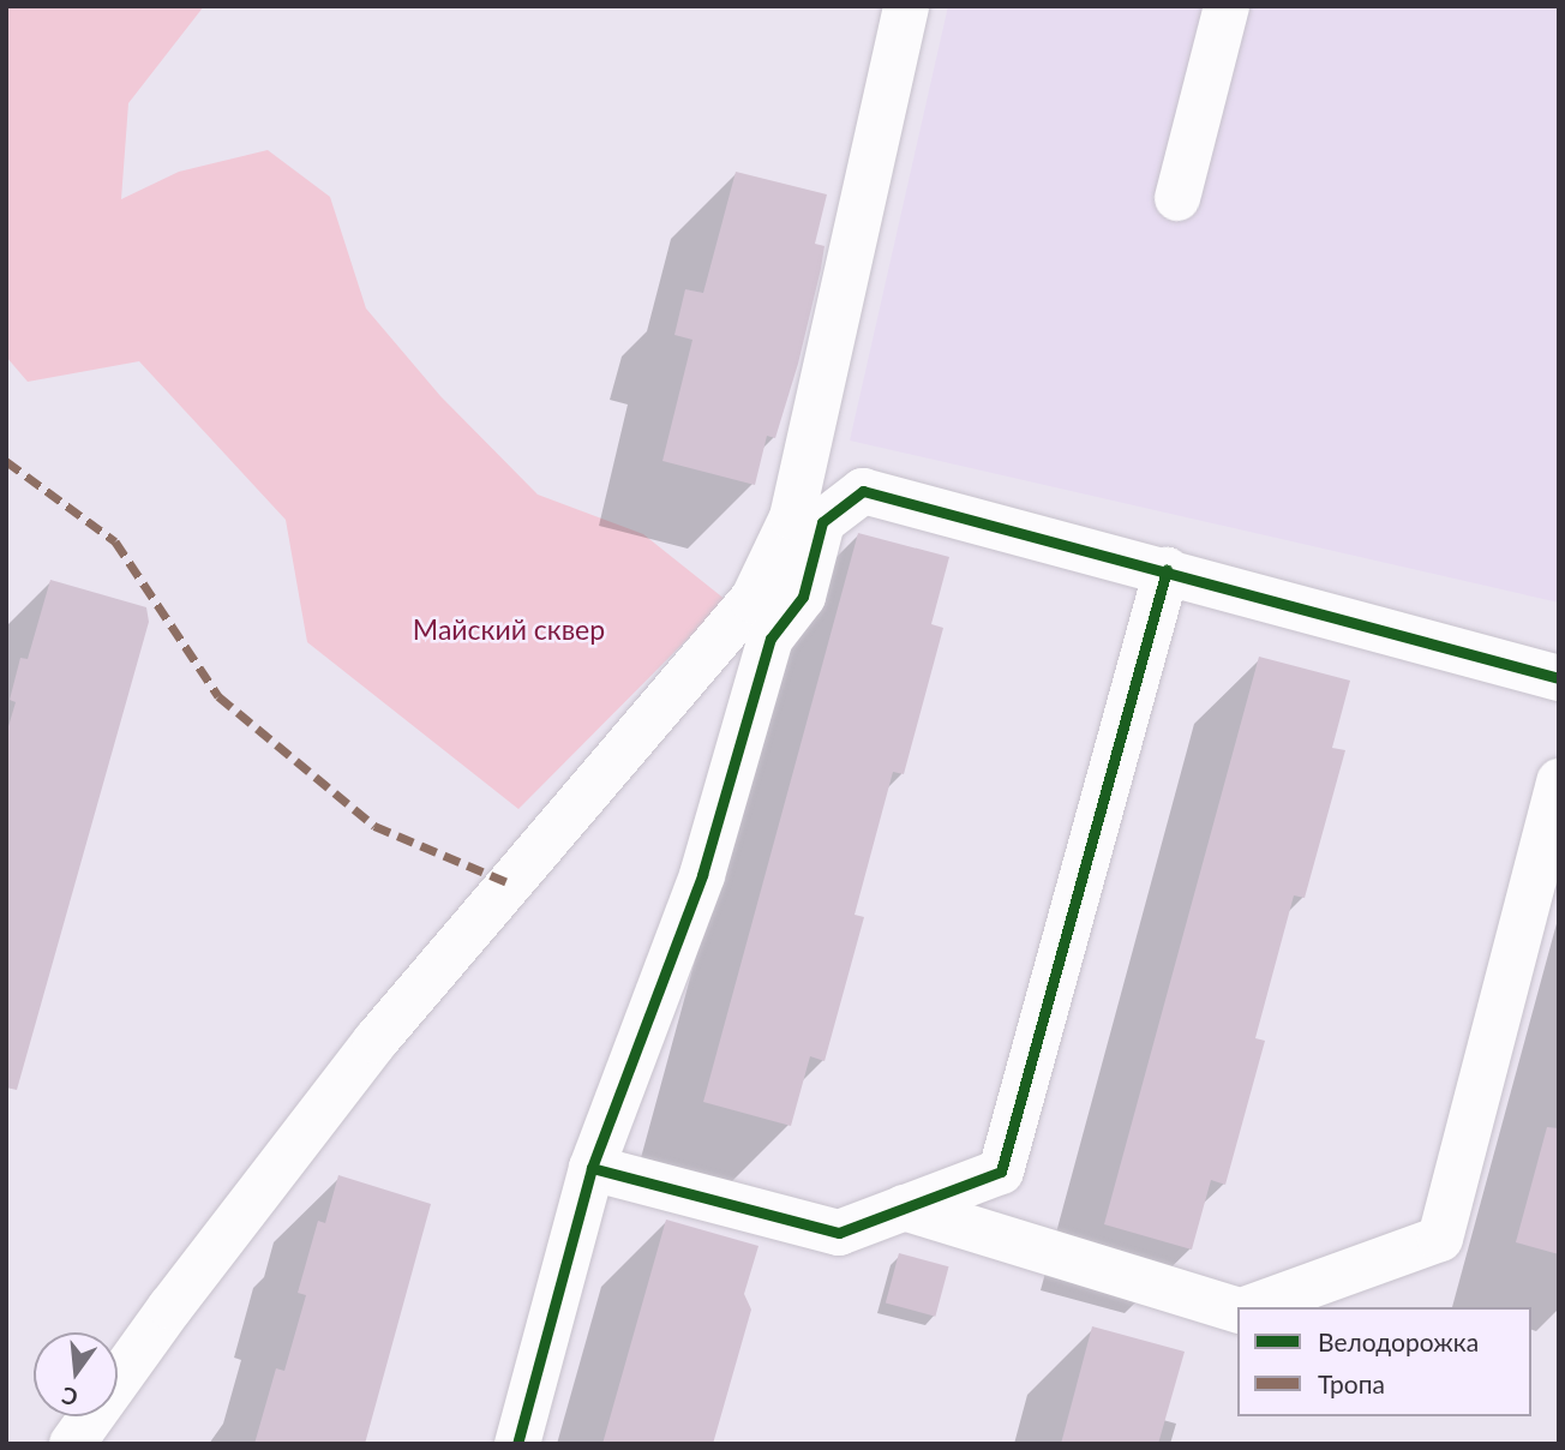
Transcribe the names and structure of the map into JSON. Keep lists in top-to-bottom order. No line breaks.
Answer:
{"parks":["Майский сквер"],"legend":["Велодорожка","Тропа"],"north":"bottom"}
